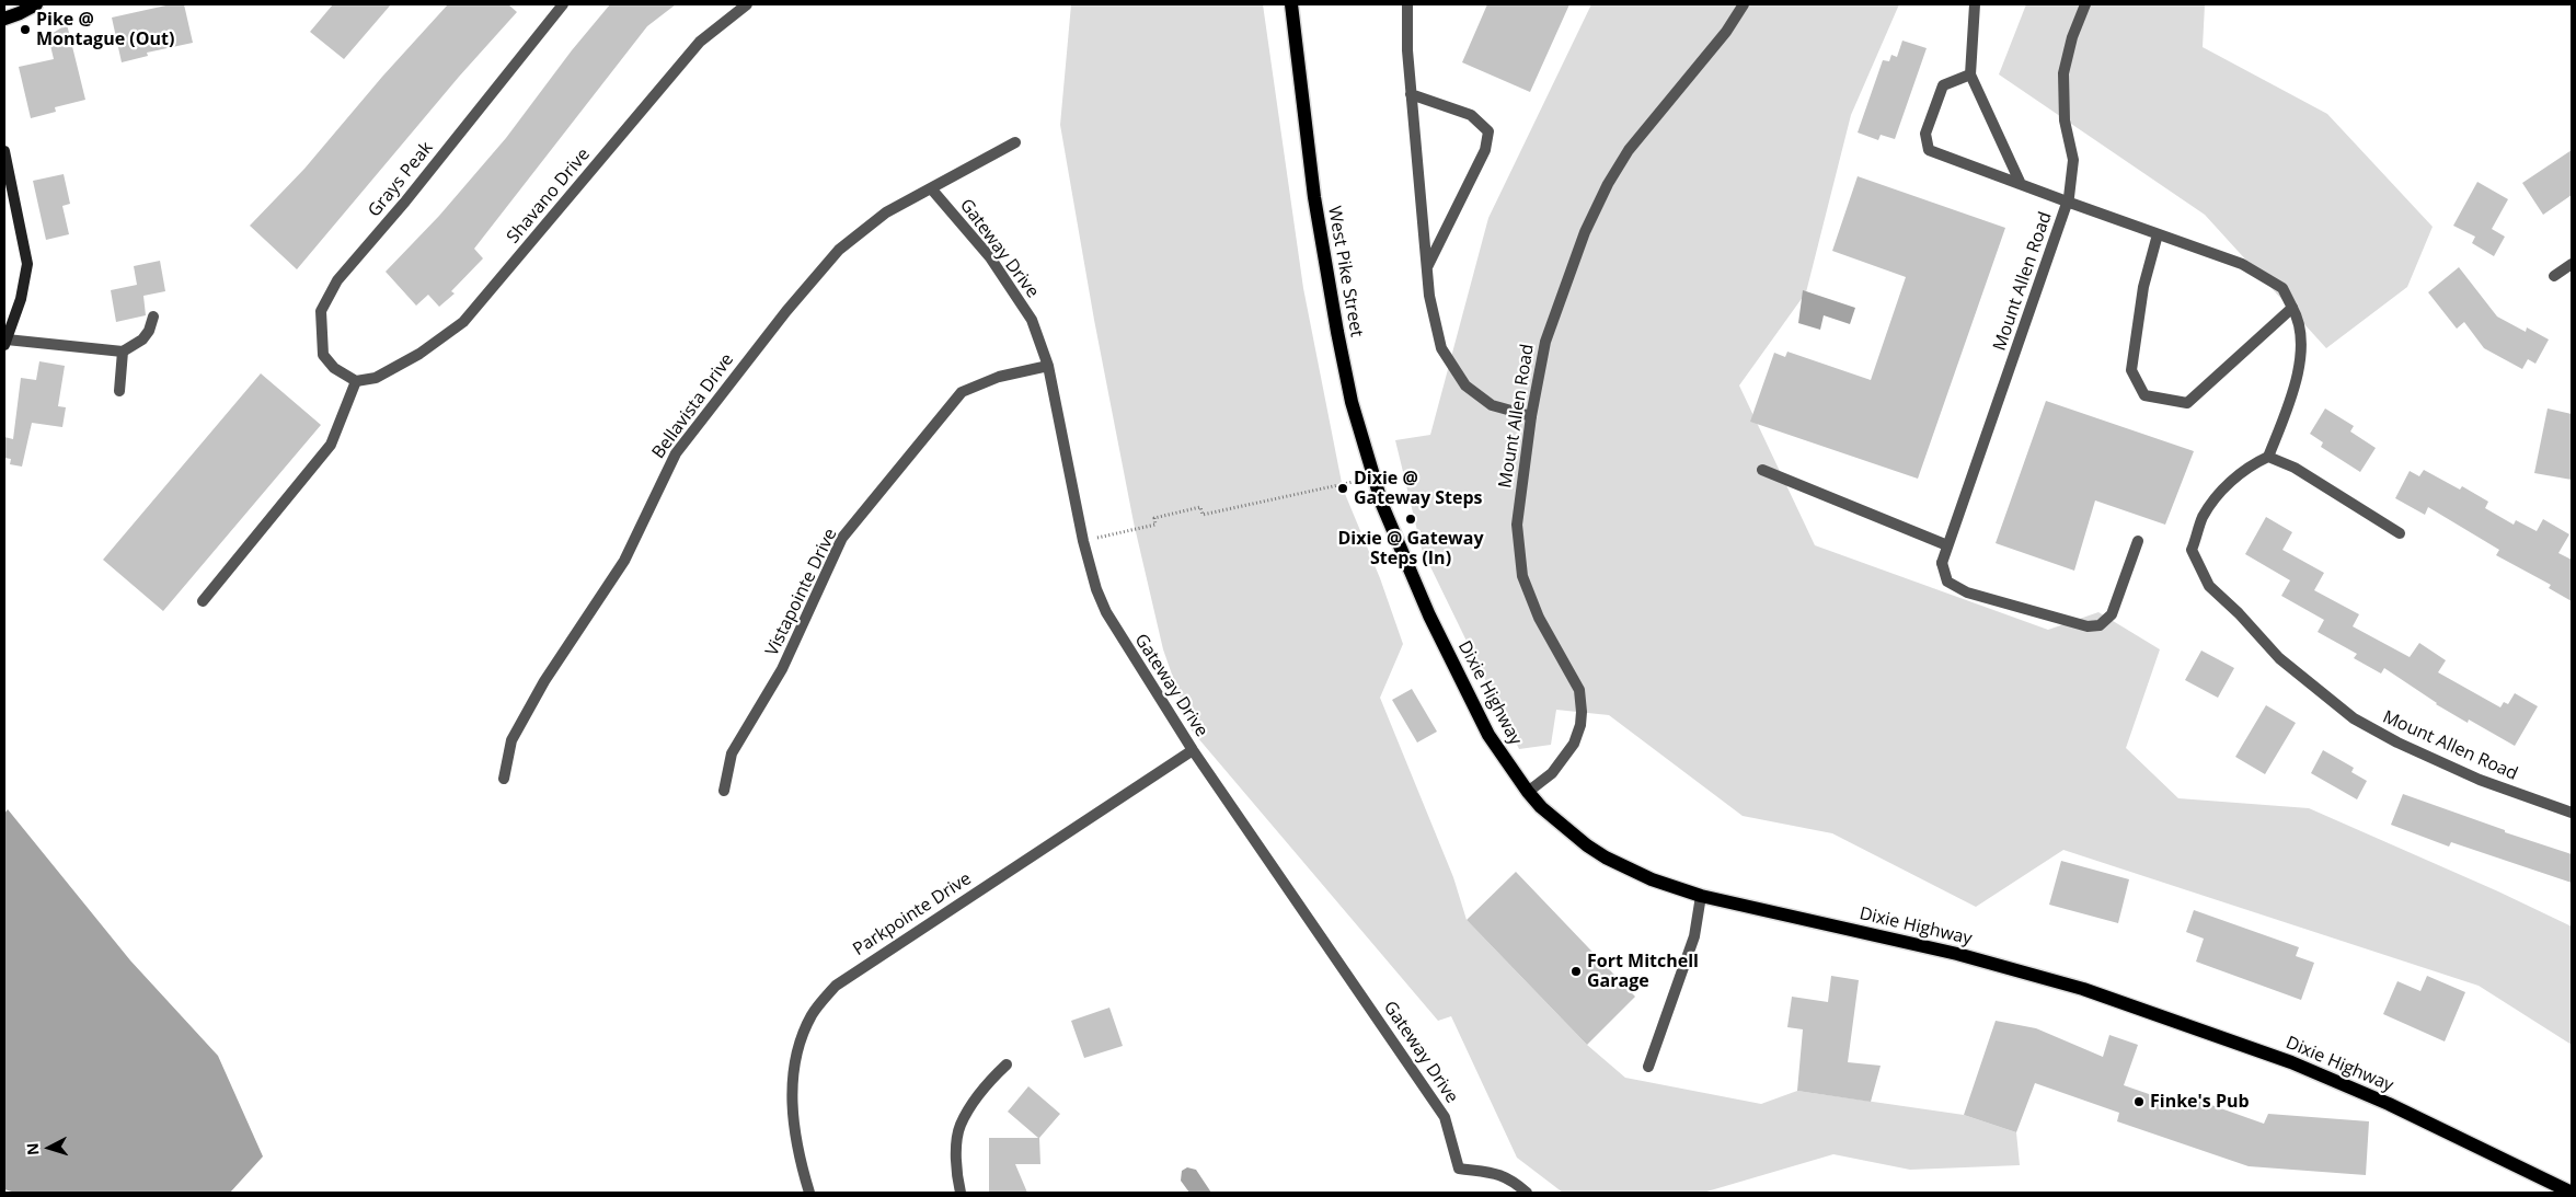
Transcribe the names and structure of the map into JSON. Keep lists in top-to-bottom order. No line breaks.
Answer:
{"streets":{"main road":["West Pike Street","Dixie Highway"],"street":["Grays Peak","Shavano Drive","Gateway Drive","Mount Allen Road","Bellavista Drive","Vistapointe Drive","Parkpointe Drive"]},"crossings":[["Grays Peak","Shavano Drive"],["Gateway Drive","Bellavista Drive"],["Gateway Drive","Vistapointe Drive"],["Gateway Drive","Parkpointe Drive"],["West Pike Street","Dixie Highway"],["Mount Allen Road","Dixie Highway"]],"places":["Pike @ Montague (Out)","Dixie @ Gateway Steps","Dixie @ Gateway Steps (In)","Fort Mitchell Garage","Finke's Pub"],"north":"left"}
